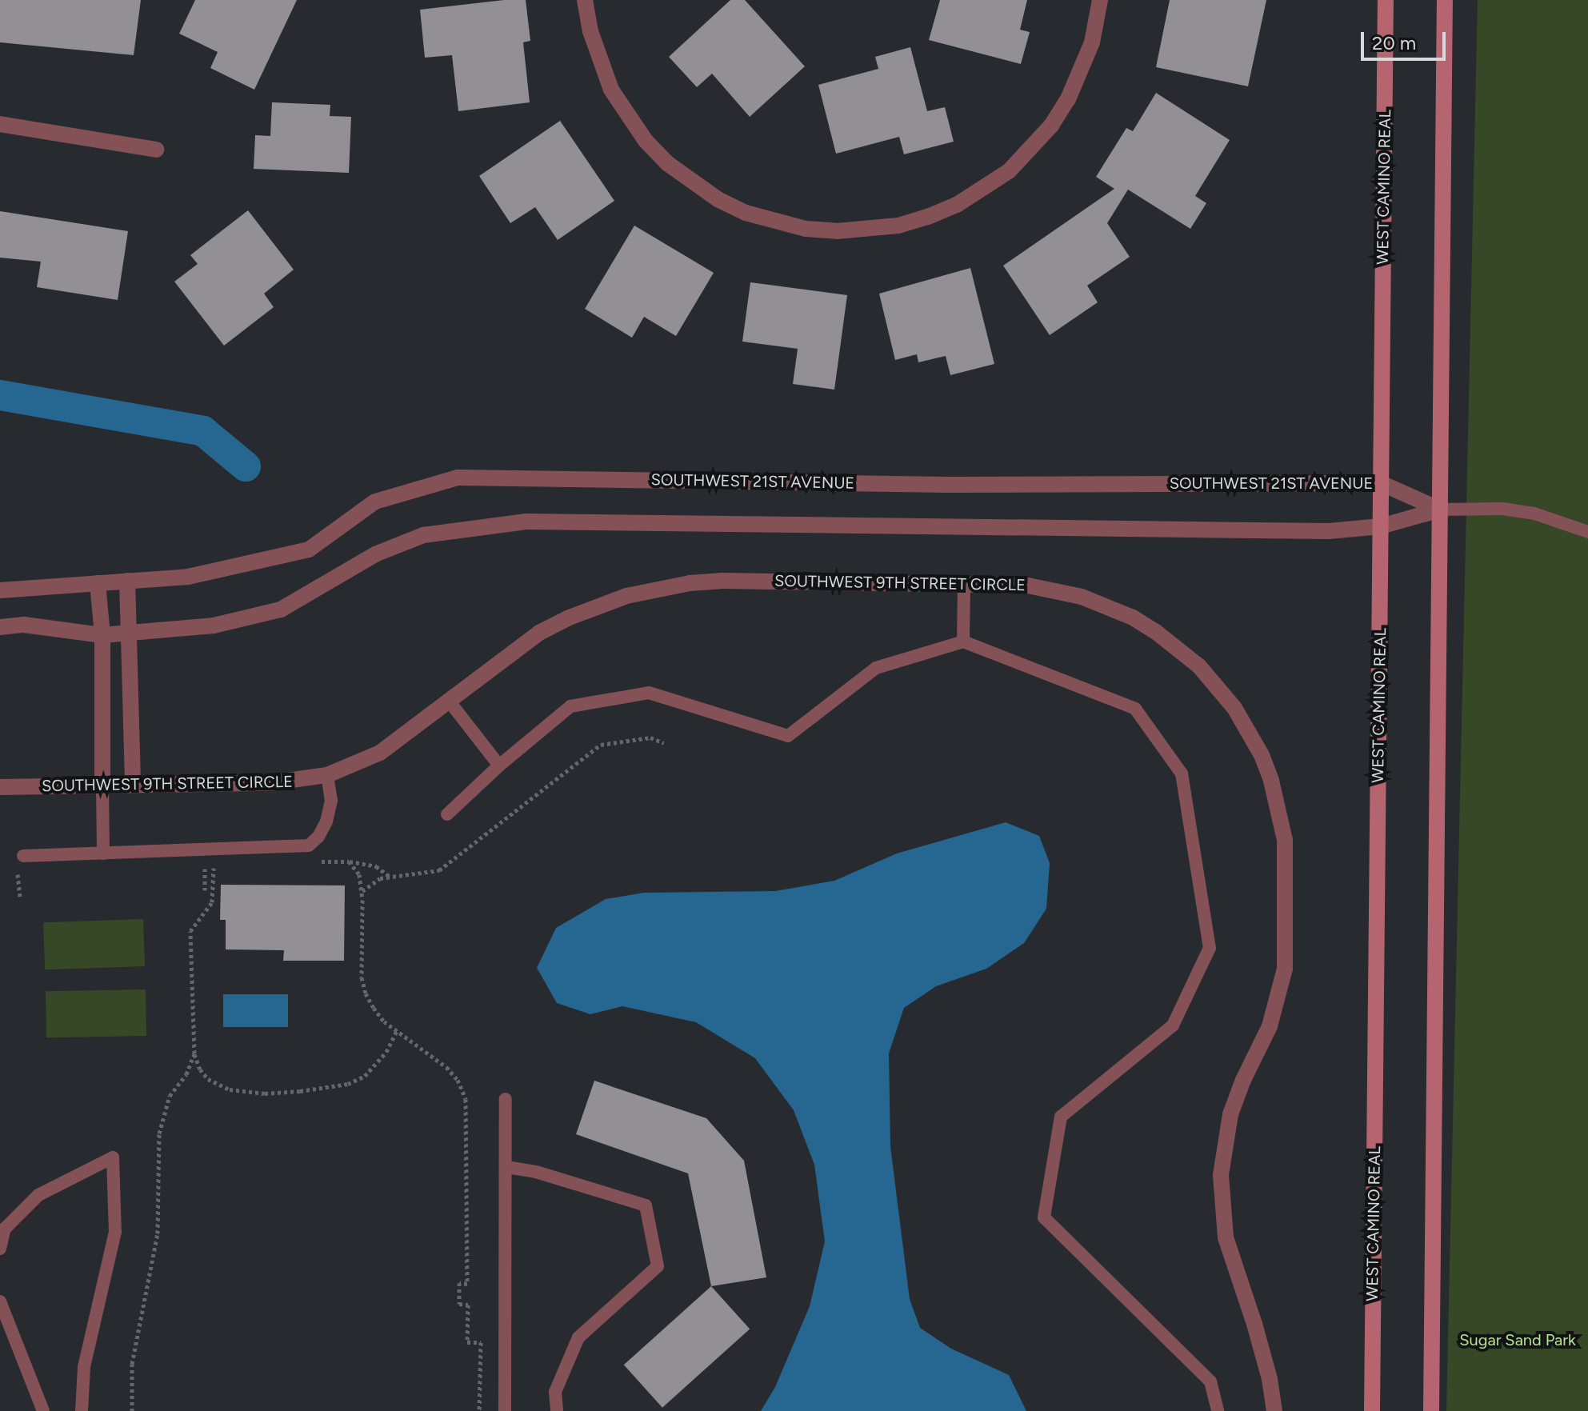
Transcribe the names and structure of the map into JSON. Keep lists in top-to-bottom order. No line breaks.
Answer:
{"streets":{"street":["WEST CAMINO REAL","SOUTHWEST 21ST AVENUE","SOUTHWEST 9TH STREET CIRCLE"]},"crossings":[["WEST CAMINO REAL","SOUTHWEST 21ST AVENUE"]],"parks":["Sugar Sand Park"],"scale_bar":"20 m"}
